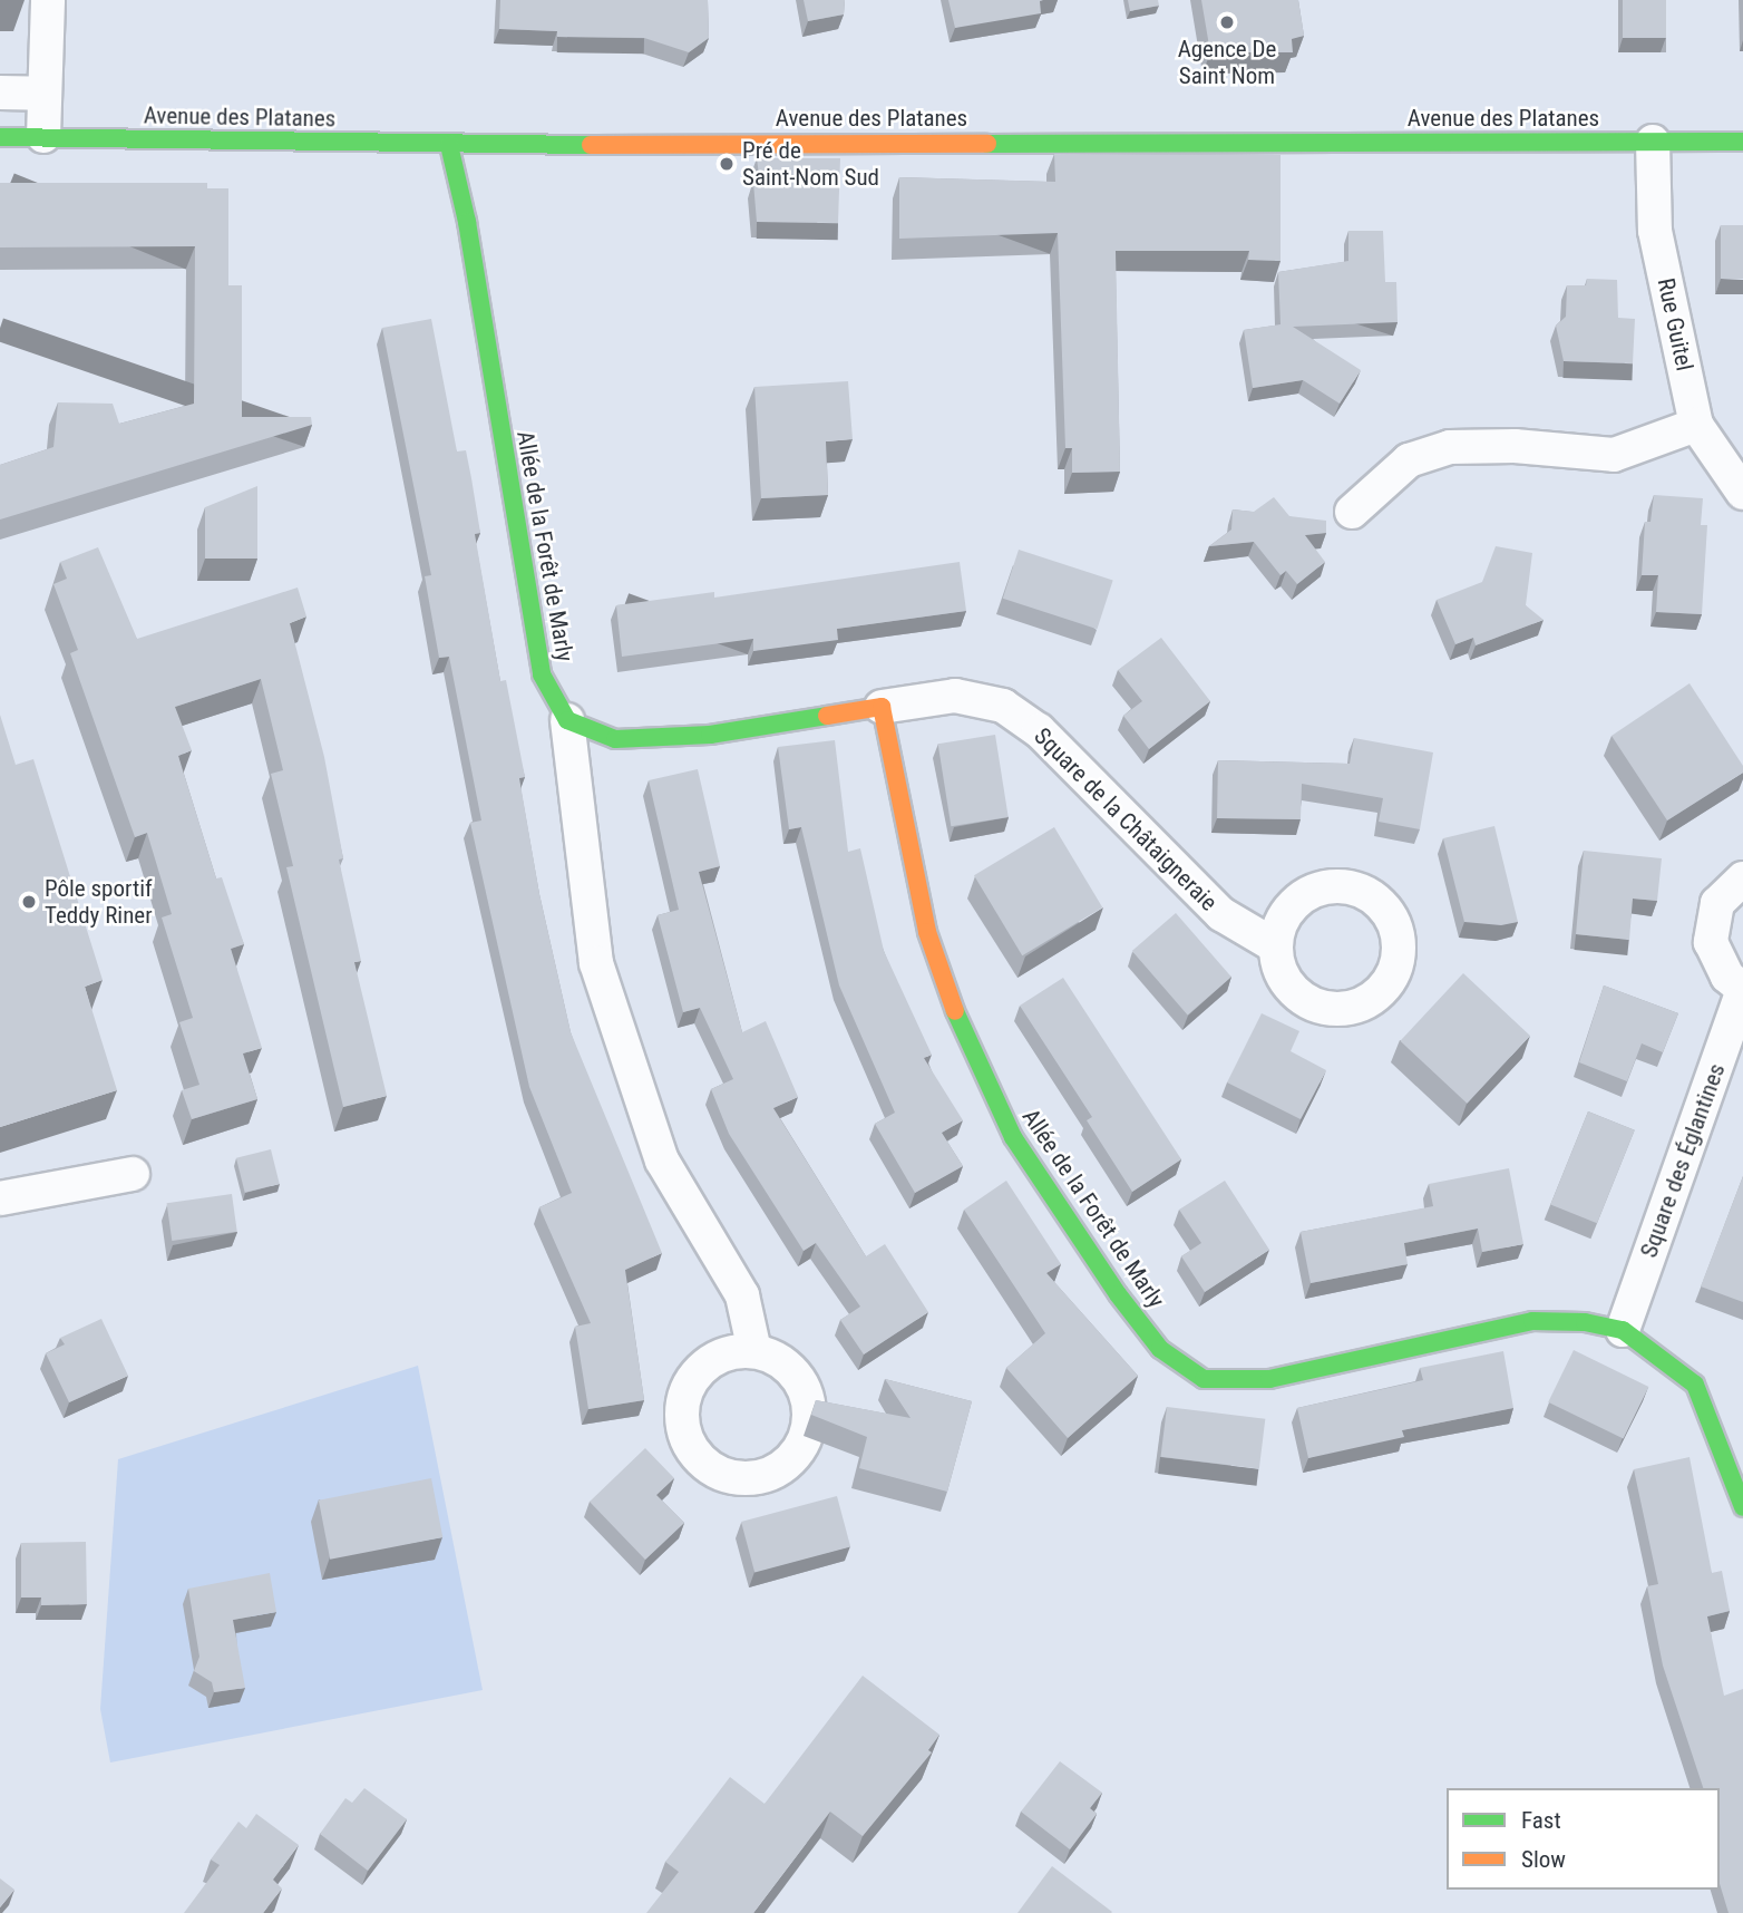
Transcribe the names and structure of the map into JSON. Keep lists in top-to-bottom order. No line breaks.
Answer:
{"streets":{"street":["Avenue des Platanes","Rue Guitel","Allée de la Forêt de Marly","Square de la Châtaigneraie","Square des Églantines"]},"crossings":[["Avenue des Platanes","Rue Guitel"],["Avenue des Platanes","Allée de la Forêt de Marly"],["Allée de la Forêt de Marly","Square de la Châtaigneraie"],["Allée de la Forêt de Marly","Square des Églantines"]],"places":["Agence De Saint Nom","Pré de Saint-Nom Sud","Pôle sportif Teddy Riner"],"legend":["Fast","Slow"]}
